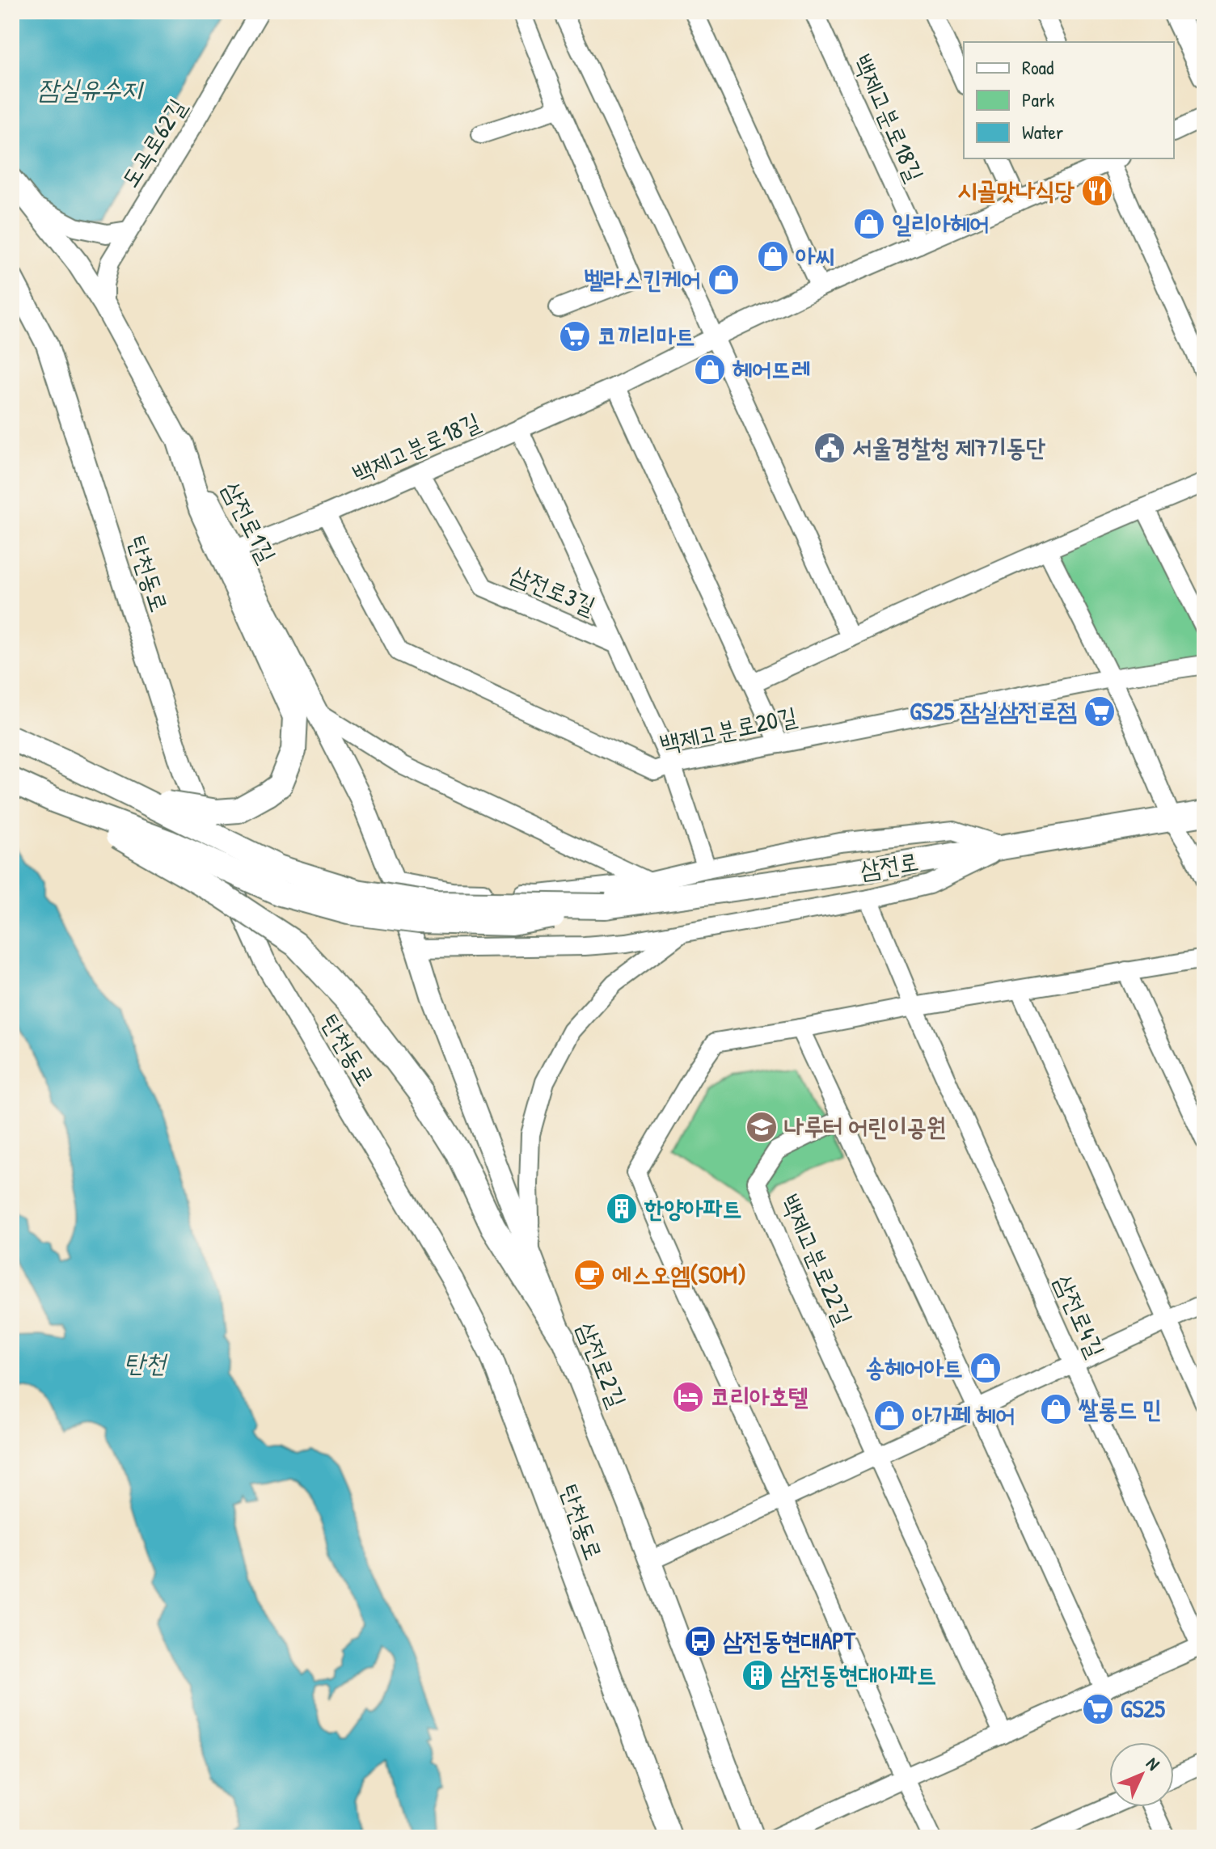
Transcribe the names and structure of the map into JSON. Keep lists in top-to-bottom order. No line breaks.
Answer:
{"streets":{"main road":["삼전로"],"street":["백제고분로18길","도곡로62길","삼전로1길","탄천동로","삼전로3길","백제고분로20길","백제고분로22길","삼전로4길","삼전로2길"]},"crossings":[["백제고분로18길","삼전로1길"],["백제고분로18길","삼전로3길"],["백제고분로18길","백제고분로20길"],["도곡로62길","삼전로1길"],["삼전로1길","삼전로2길"],["삼전로3길","백제고분로20길"]],"water":["잠실유수지","탄천"],"places":{"restaurant":["시골맛나식당"],"shop":["일리아헤어","아씨","벨라스킨케어","헤어뜨레","송헤어아트","쌀롱드 민","아가페 헤어"],"supermarket":["코끼리마트","GS25 잠실삼전로점","GS25"],"public building":["서울경찰청 제7기동단"],"school or university":["나루터 어린이공원"],"building":["한양아파트","삼전동현대아파트"],"cafe":["에스오엠(SOM)"],"hotel":["코리아호텔"],"bus stop":["삼전동현대APT"]},"legend":["Road","Park","Water"],"north":"top right"}
